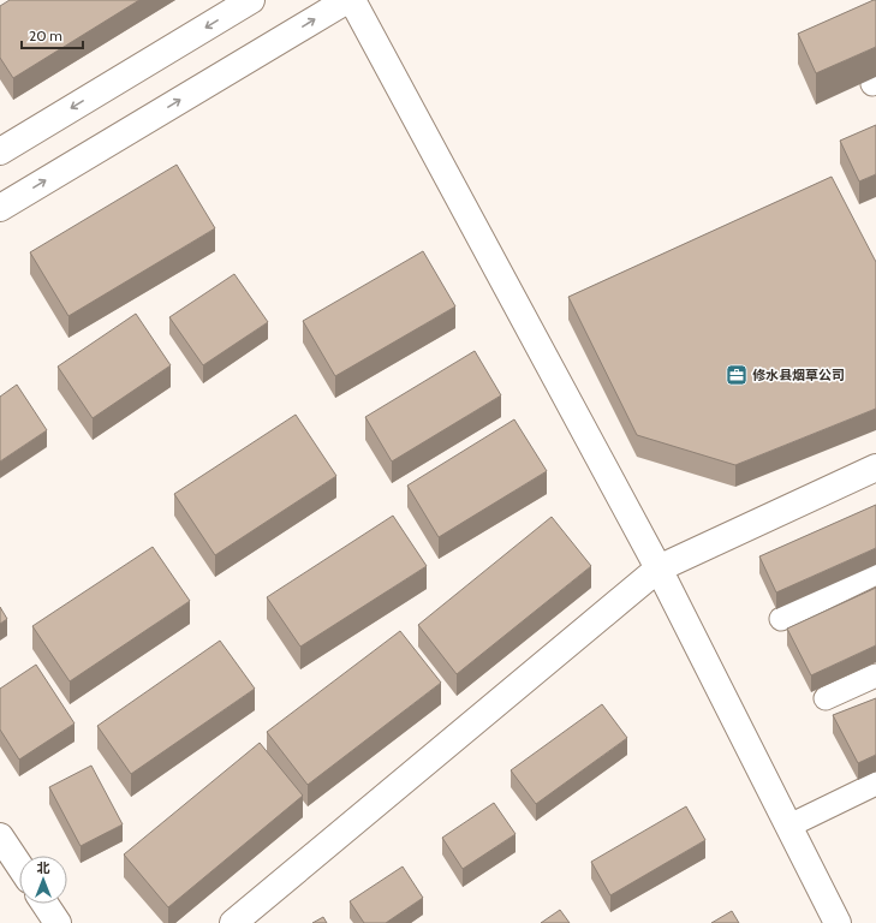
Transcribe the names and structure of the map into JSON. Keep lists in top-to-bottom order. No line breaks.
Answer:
{"places":{"office":["修水县烟草公司"]},"scale_bar":"20 m","north":"top"}
